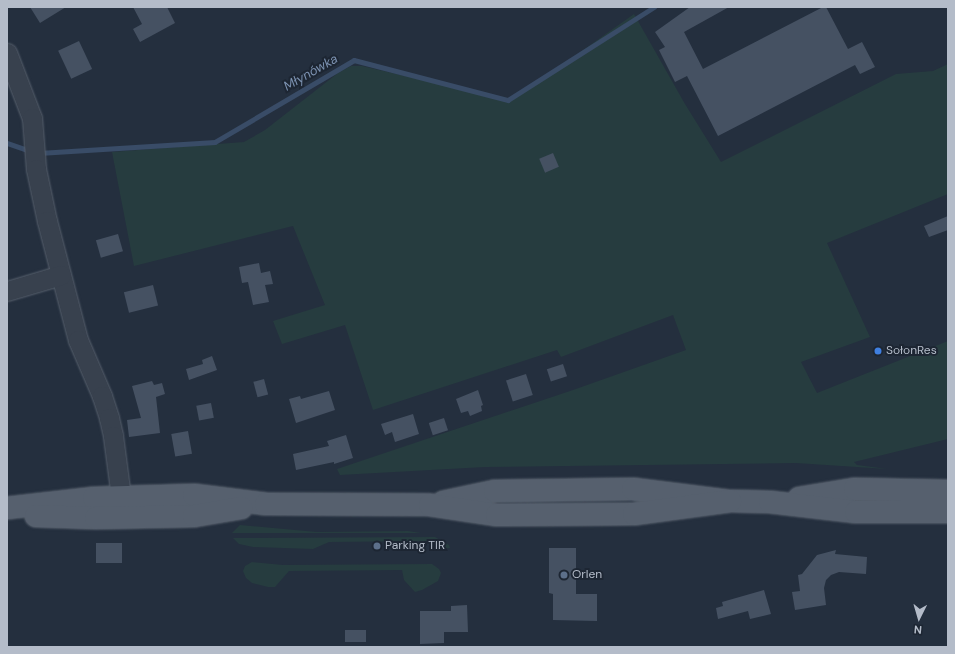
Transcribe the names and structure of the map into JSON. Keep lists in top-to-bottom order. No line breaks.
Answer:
{"water":["Młynówka"],"places":["SołonRes","Parking TIR","Orlen"],"north":"bottom"}
